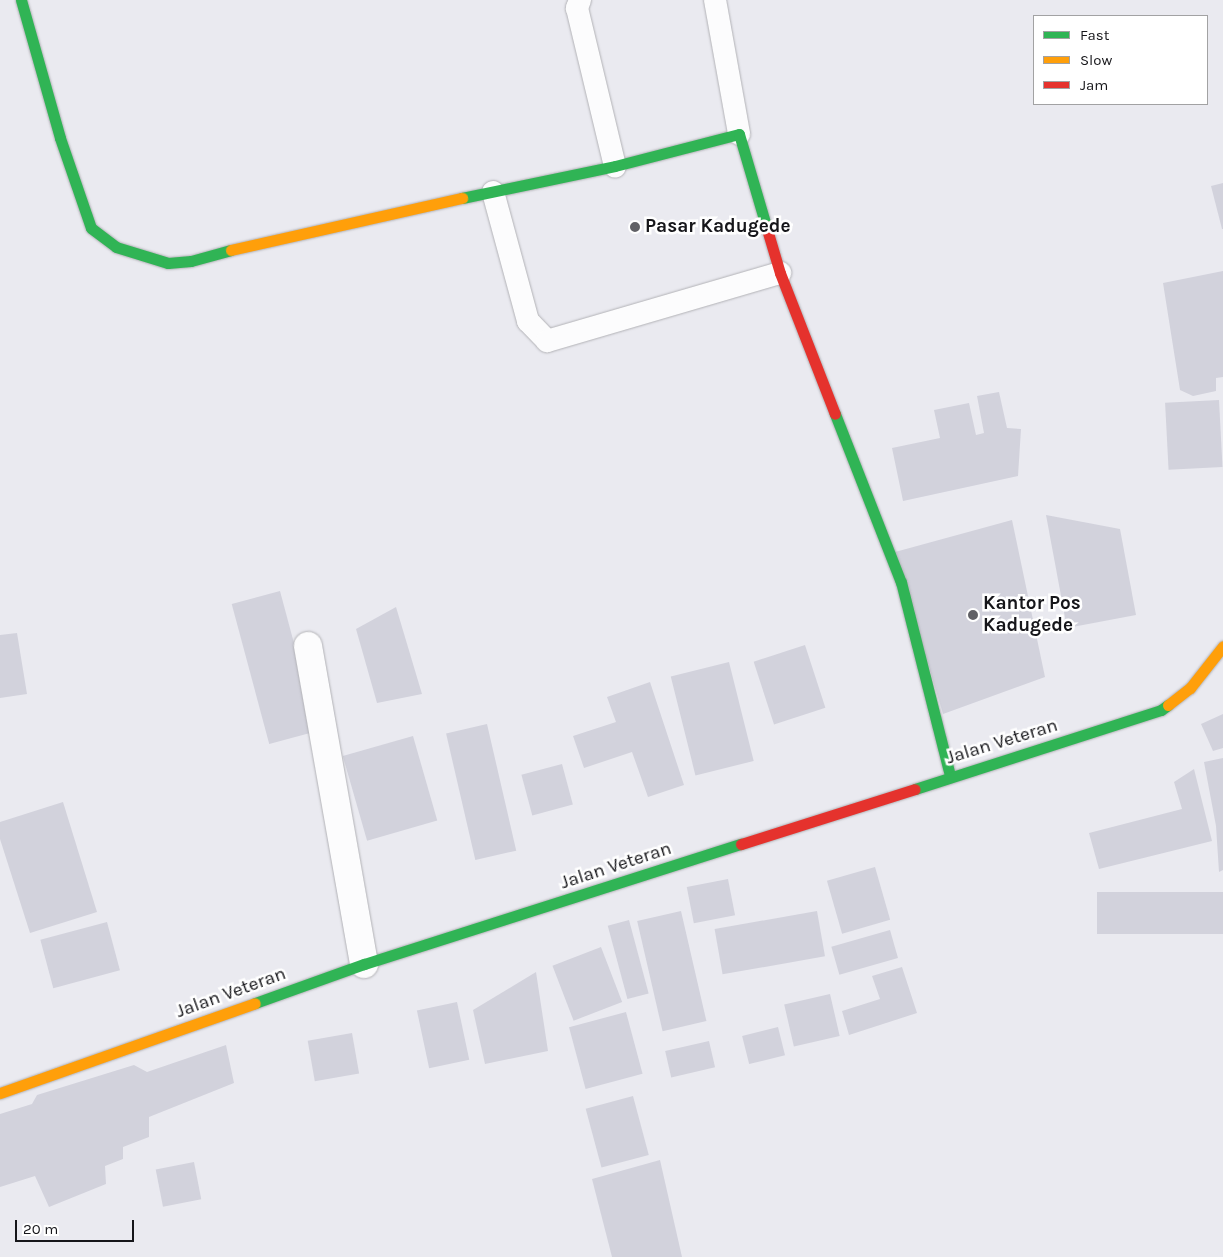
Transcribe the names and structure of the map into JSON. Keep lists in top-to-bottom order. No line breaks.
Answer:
{"streets":{"main road":["Jalan Veteran"]},"places":["Pasar Kadugede","Kantor Pos Kadugede"],"legend":["Fast","Slow","Jam"],"scale_bar":"20 m"}
